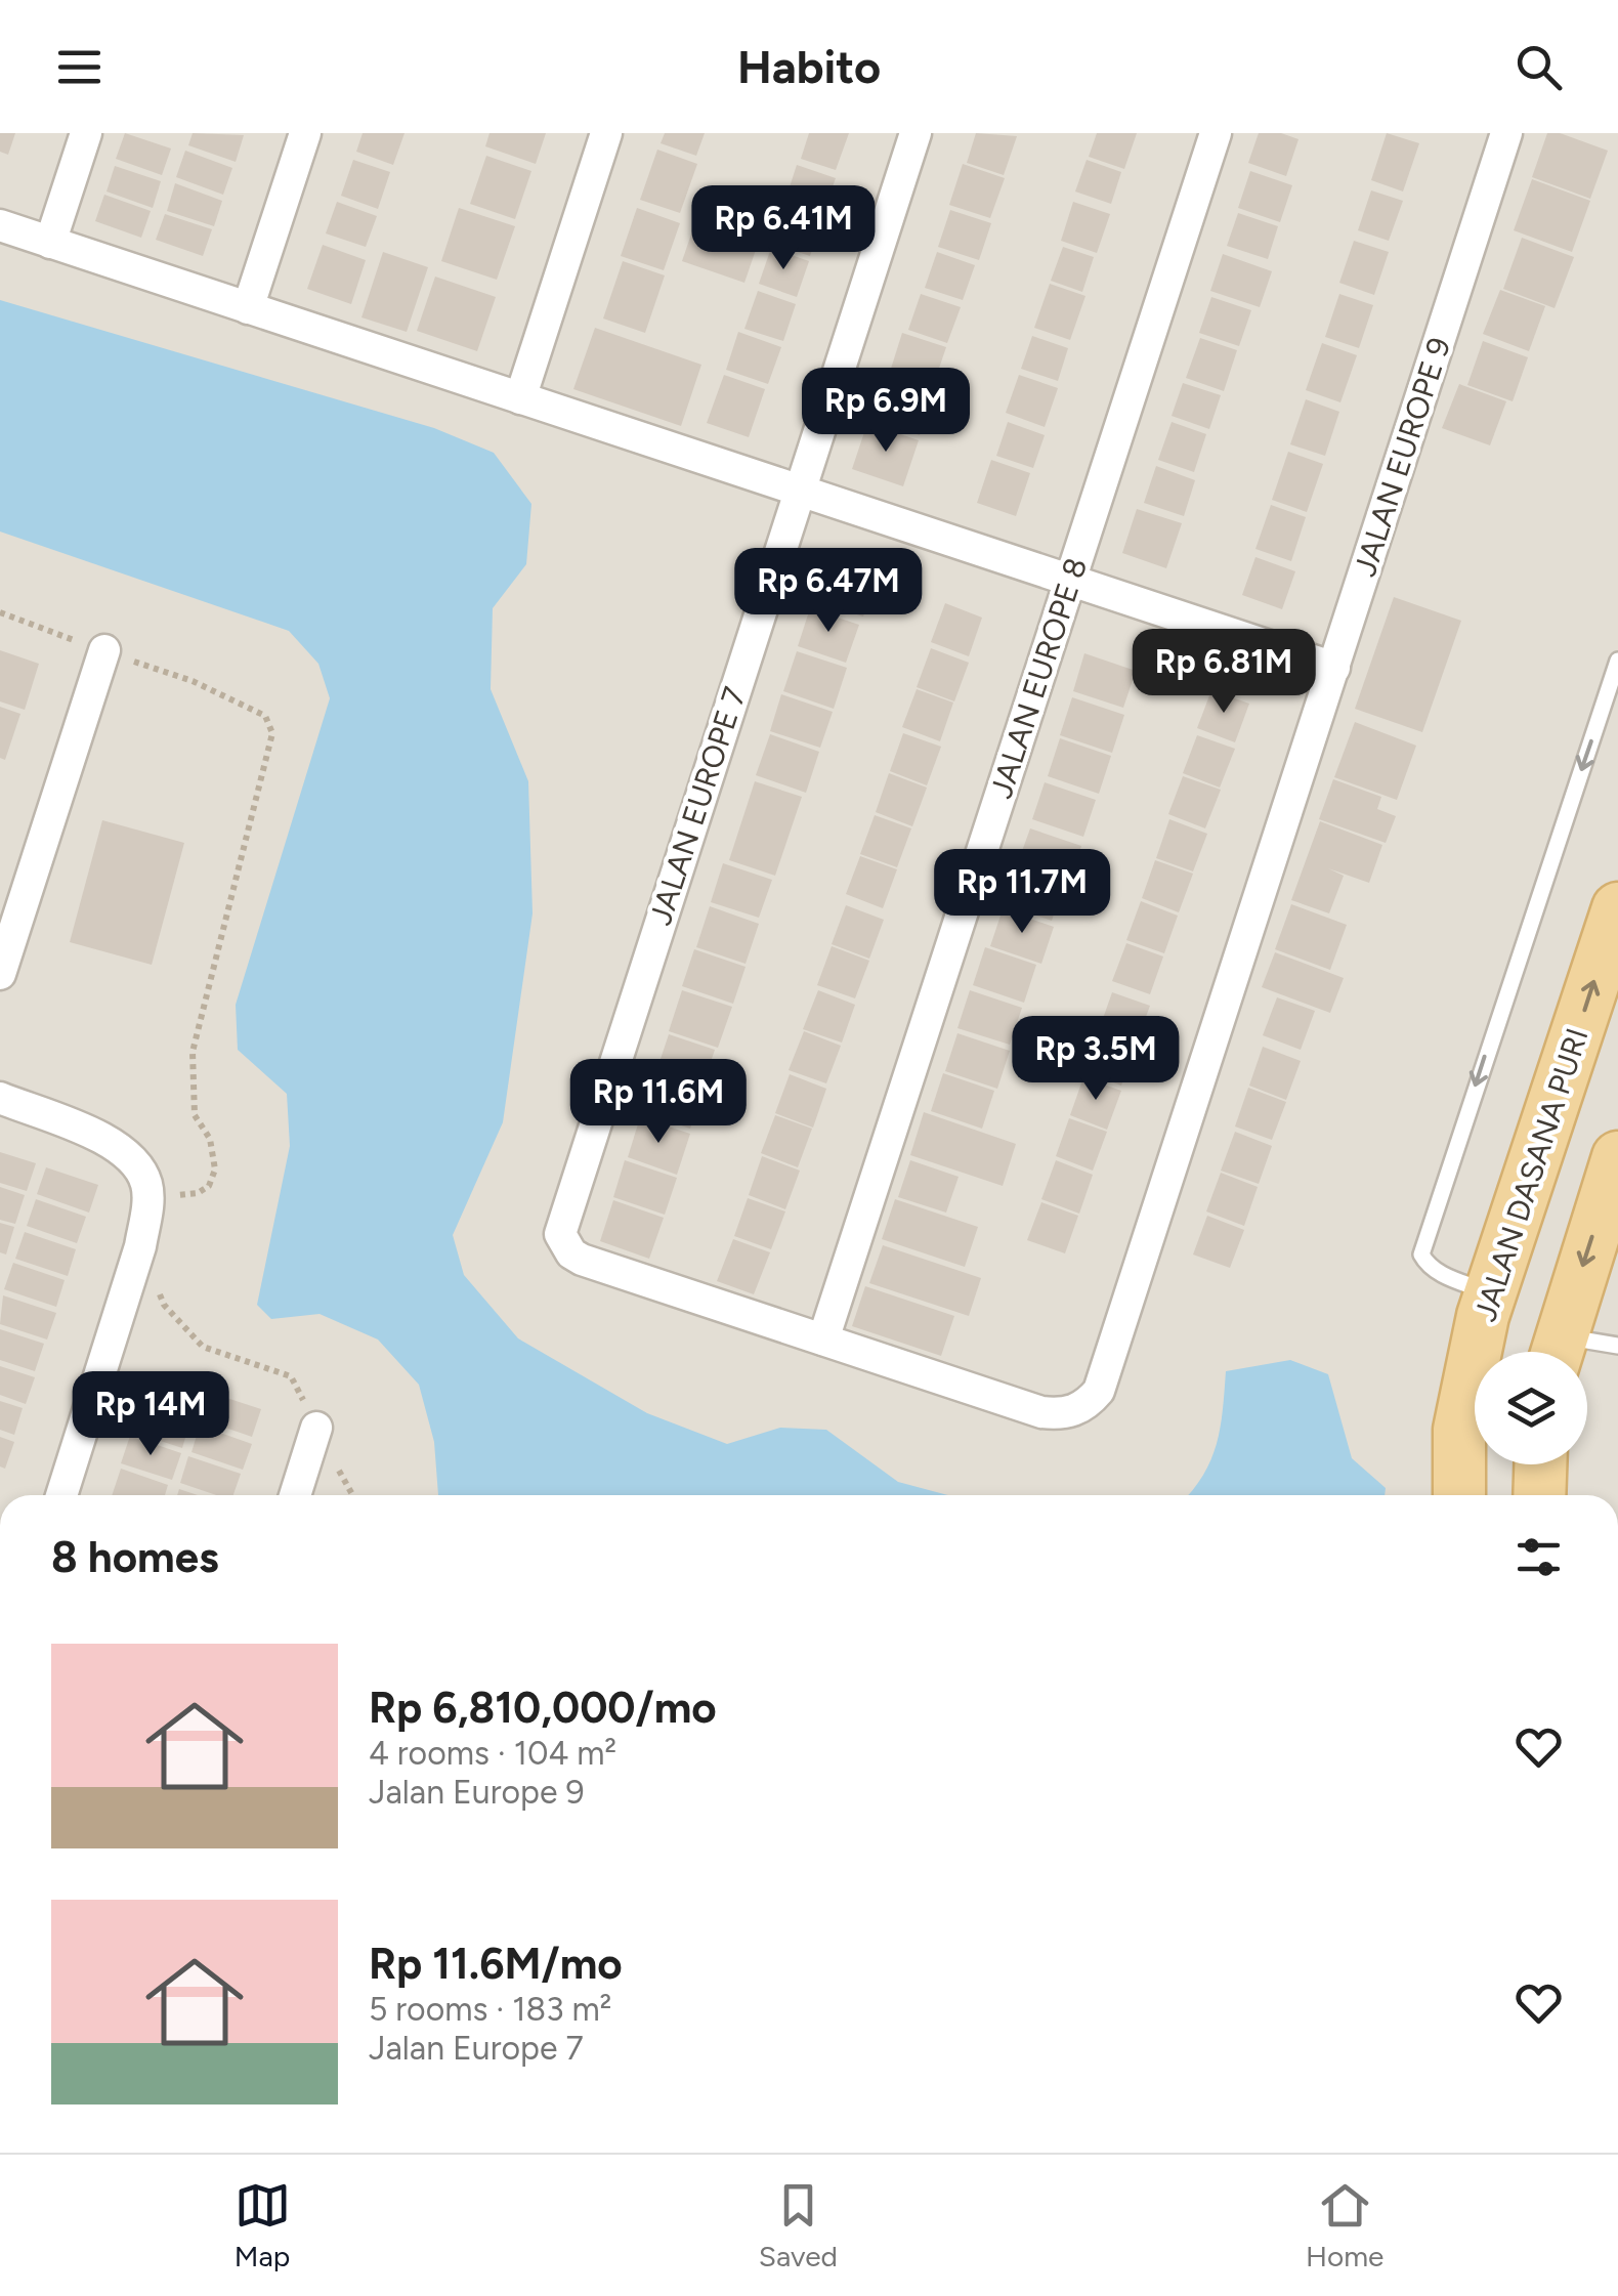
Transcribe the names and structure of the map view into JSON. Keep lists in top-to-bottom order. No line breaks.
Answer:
{"streets":{"main road":["JALAN DASANA PURI"],"street":["JALAN EUROPE 9","JALAN EUROPE 8","JALAN EUROPE 7"]},"crossings":[["JALAN EUROPE 9","JALAN EUROPE 8"],["JALAN EUROPE 9","JALAN EUROPE 7"],["JALAN EUROPE 8","JALAN EUROPE 7"]],"page":{"header":"Habito","price":["Rp 6.41M","Rp 6.9M","Rp 6.47M","Rp 6.81M","Rp 11.7M","Rp 3.5M","Rp 11.6M","Rp 14M"],"heading":"8 homes","list":[{"name":"Rp 6,810,000/mo","note":"4 rooms · 104 m² · Jalan Europe 9"},{"name":"Rp 11.6M/mo","note":"5 rooms · 183 m² · Jalan Europe 7"}],"tabs":["Map","Saved","Home"]}}
